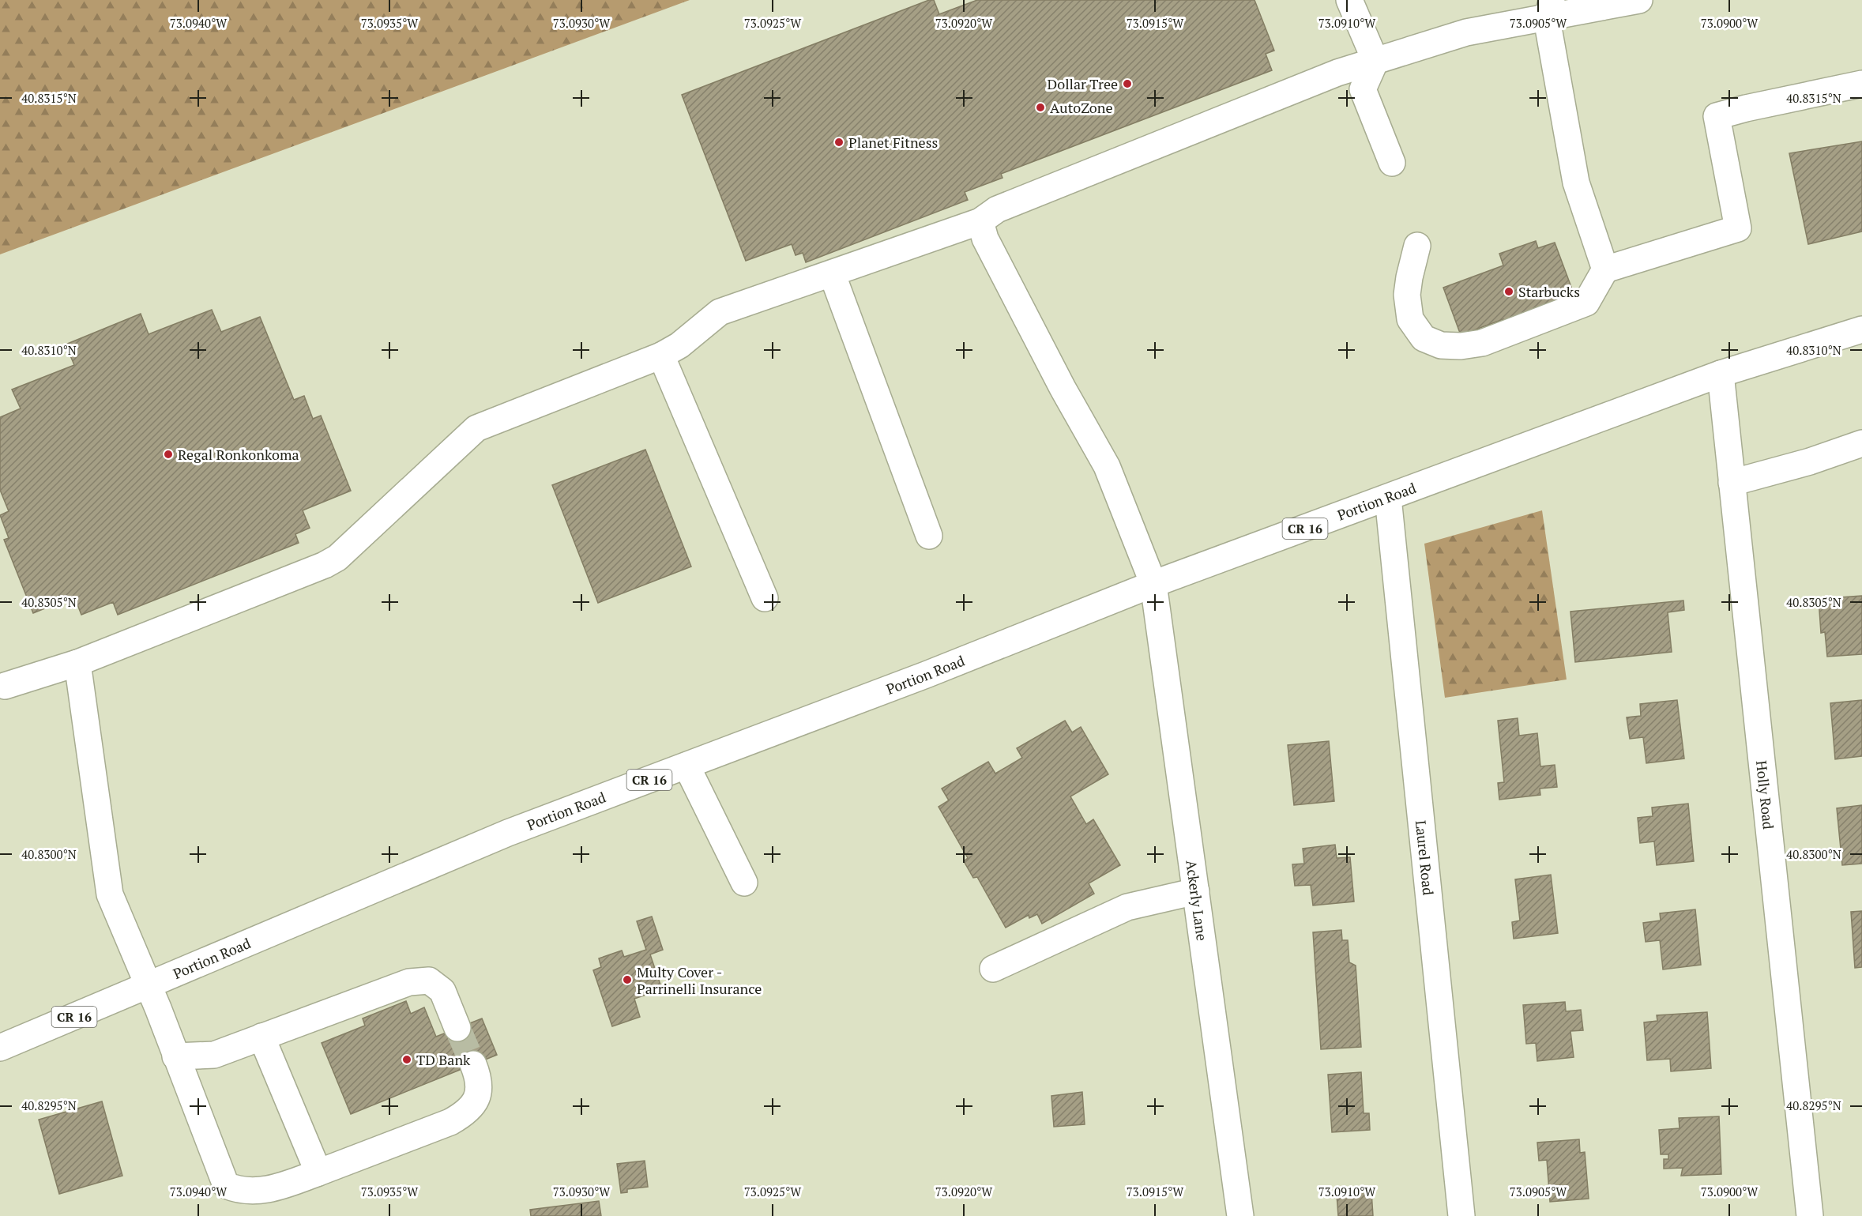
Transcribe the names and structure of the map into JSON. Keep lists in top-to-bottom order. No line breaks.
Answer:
{"streets":{"street":["Portion Road","CR 16","Holly Road","Laurel Road","Ackerly Lane"]},"crossings":[["Portion Road","Holly Road"],["Portion Road","Laurel Road"],["Portion Road","Ackerly Lane"]],"places":["Dollar Tree","AutoZone","Planet Fitness","Starbucks","Regal Ronkonkoma","Multy Cover - Parrinelli Insurance","TD Bank"],"coordinates":["73.0940°W","73.0935°W","73.0930°W","73.0925°W","73.0920°W","73.0915°W","73.0910°W","73.0905°W","73.0900°W","40.8315°N","40.8310°N","40.8305°N","40.8300°N","40.8295°N"]}
